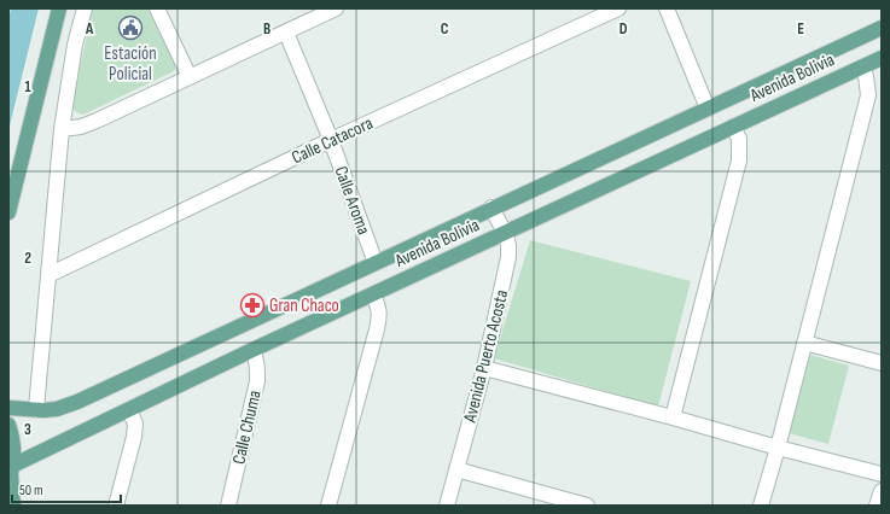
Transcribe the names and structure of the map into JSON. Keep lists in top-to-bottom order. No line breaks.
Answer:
{"streets":{"main road":["Avenida Bolivia"],"street":["Calle Catacora","Calle Aroma","Avenida Puerto Acosta","Calle Chuma"]},"crossings":[["Avenida Bolivia","Calle Aroma"],["Avenida Bolivia","Avenida Puerto Acosta"],["Avenida Bolivia","Calle Chuma"],["Calle Catacora","Calle Aroma"]],"places":{"public building":["Estación Policial"],"pharmacy":["Gran Chaco"]},"scale_bar":"50 m","grid":{"columns":["A","B","C","D","E"],"rows":["1","2","3"]}}
